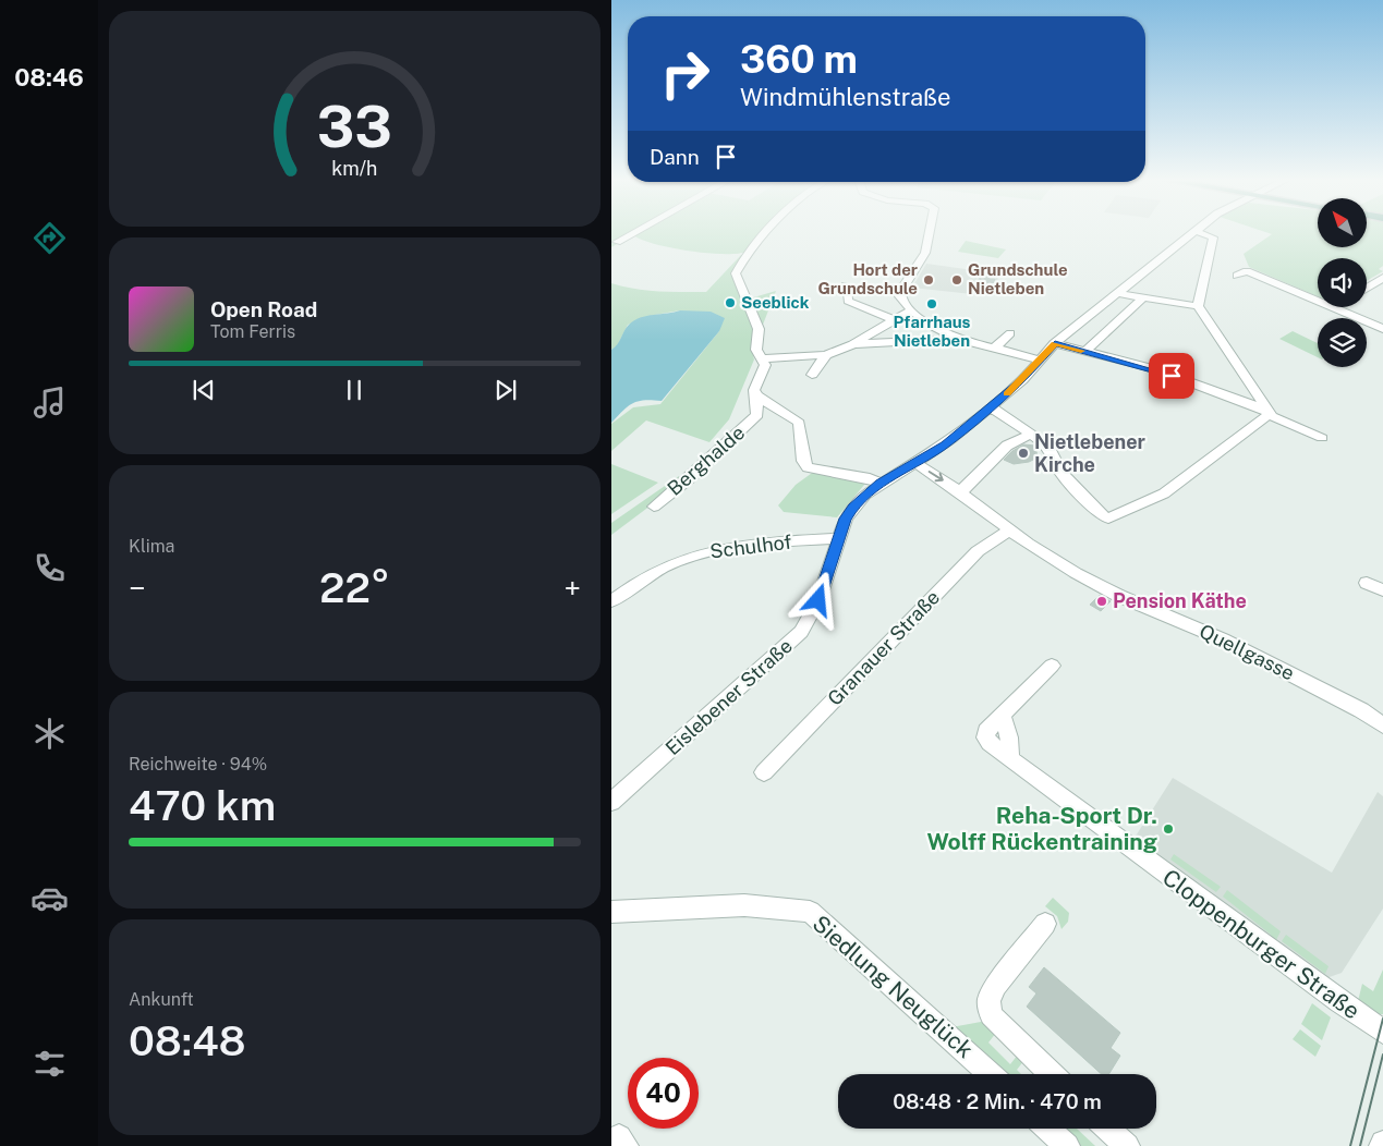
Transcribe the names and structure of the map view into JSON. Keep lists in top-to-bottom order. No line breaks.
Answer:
{"streets":{"street":["Berghalde","Schulhof","Granauer Straße","Quellgasse","Eislebener Straße","Cloppenburger Straße","Siedlung Neuglück"]},"crossings":[["Schulhof","Eislebener Straße"],["Granauer Straße","Quellgasse"],["Quellgasse","Eislebener Straße"]],"places":["Hort der Grundschule","Grundschule Nietleben","Seeblick","Pfarrhaus Nietleben","Nietlebener Kirche","Pension Käthe","Reha-Sport Dr. Wolff Rückentraining"],"north":"top left","page":{"tabs":"08:46","turn":["360 m","Windmühlenstraße"],"then":"Dann","song":["Open Road","Tom Ferris"],"tile":["Klima",["Reichweite · 94%","470 km"],["Ankunft","08:48"]],"heat":["−","22°","+"],"limit":"40","trip":"08:48 · 2 Min. · 470 m","gauge":["33","km/h"]}}
